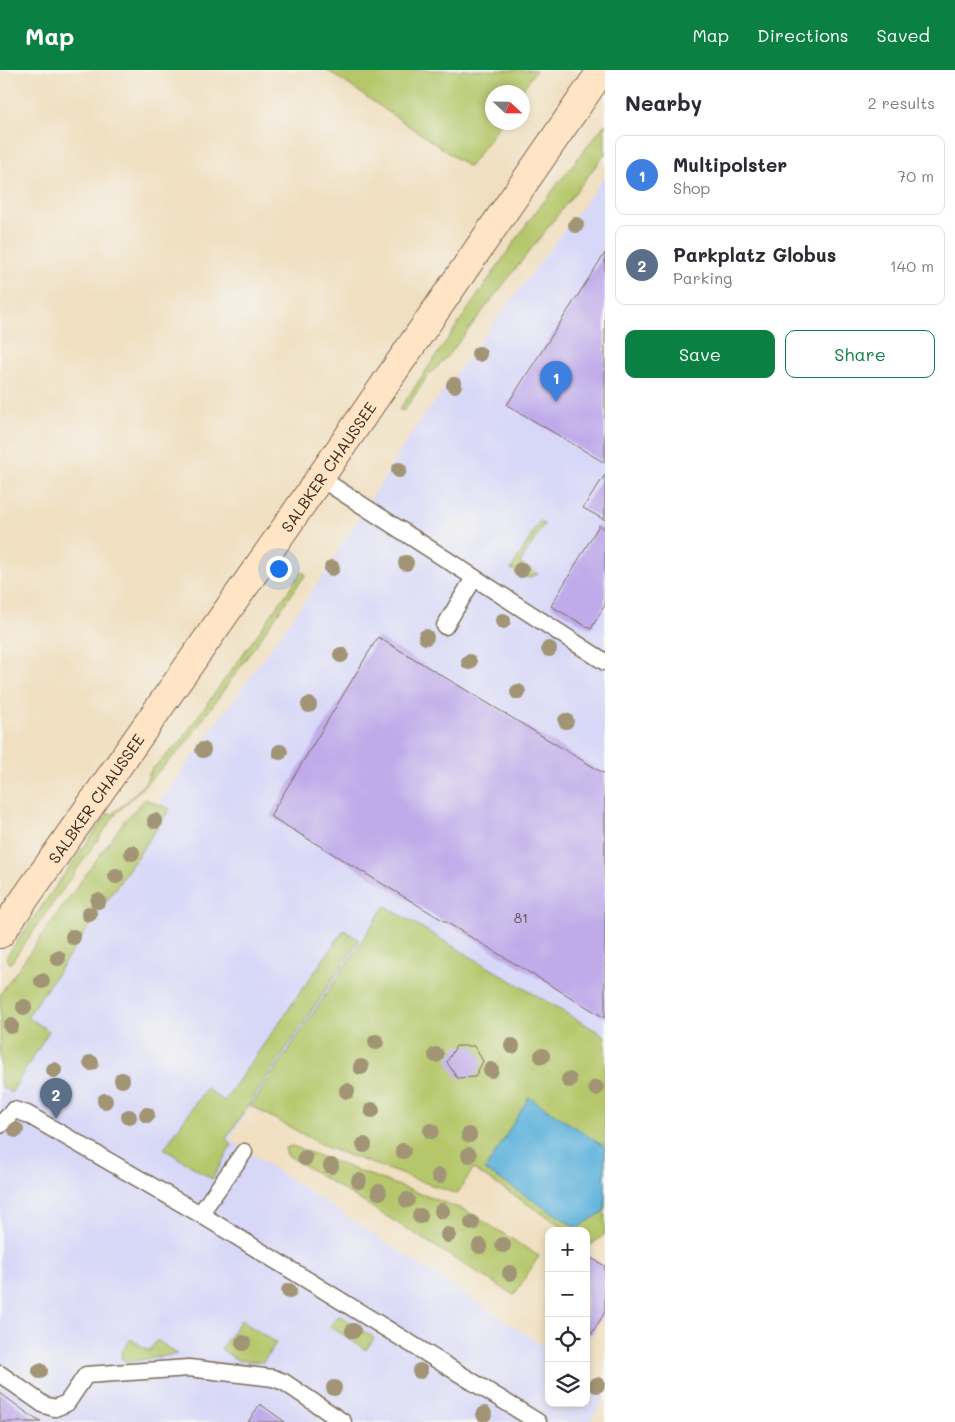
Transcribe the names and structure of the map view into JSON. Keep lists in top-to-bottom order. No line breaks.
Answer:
{"streets":{"main road":["SALBKER CHAUSSEE"]},"house_numbers":["81"],"north":"right","page":{"header":"Map","nav":["Map","Directions","Saved"],"heading":["Nearby","2 results"],"list":[{"mark":"1","name":"Multipolster","note":"Shop","value":"70 m"},{"mark":"2","name":"Parkplatz Globus","note":"Parking","value":"140 m"}],"buttons":["Save","Share"],"pins":["1","2"],"map_buttons":["+","−"]}}
